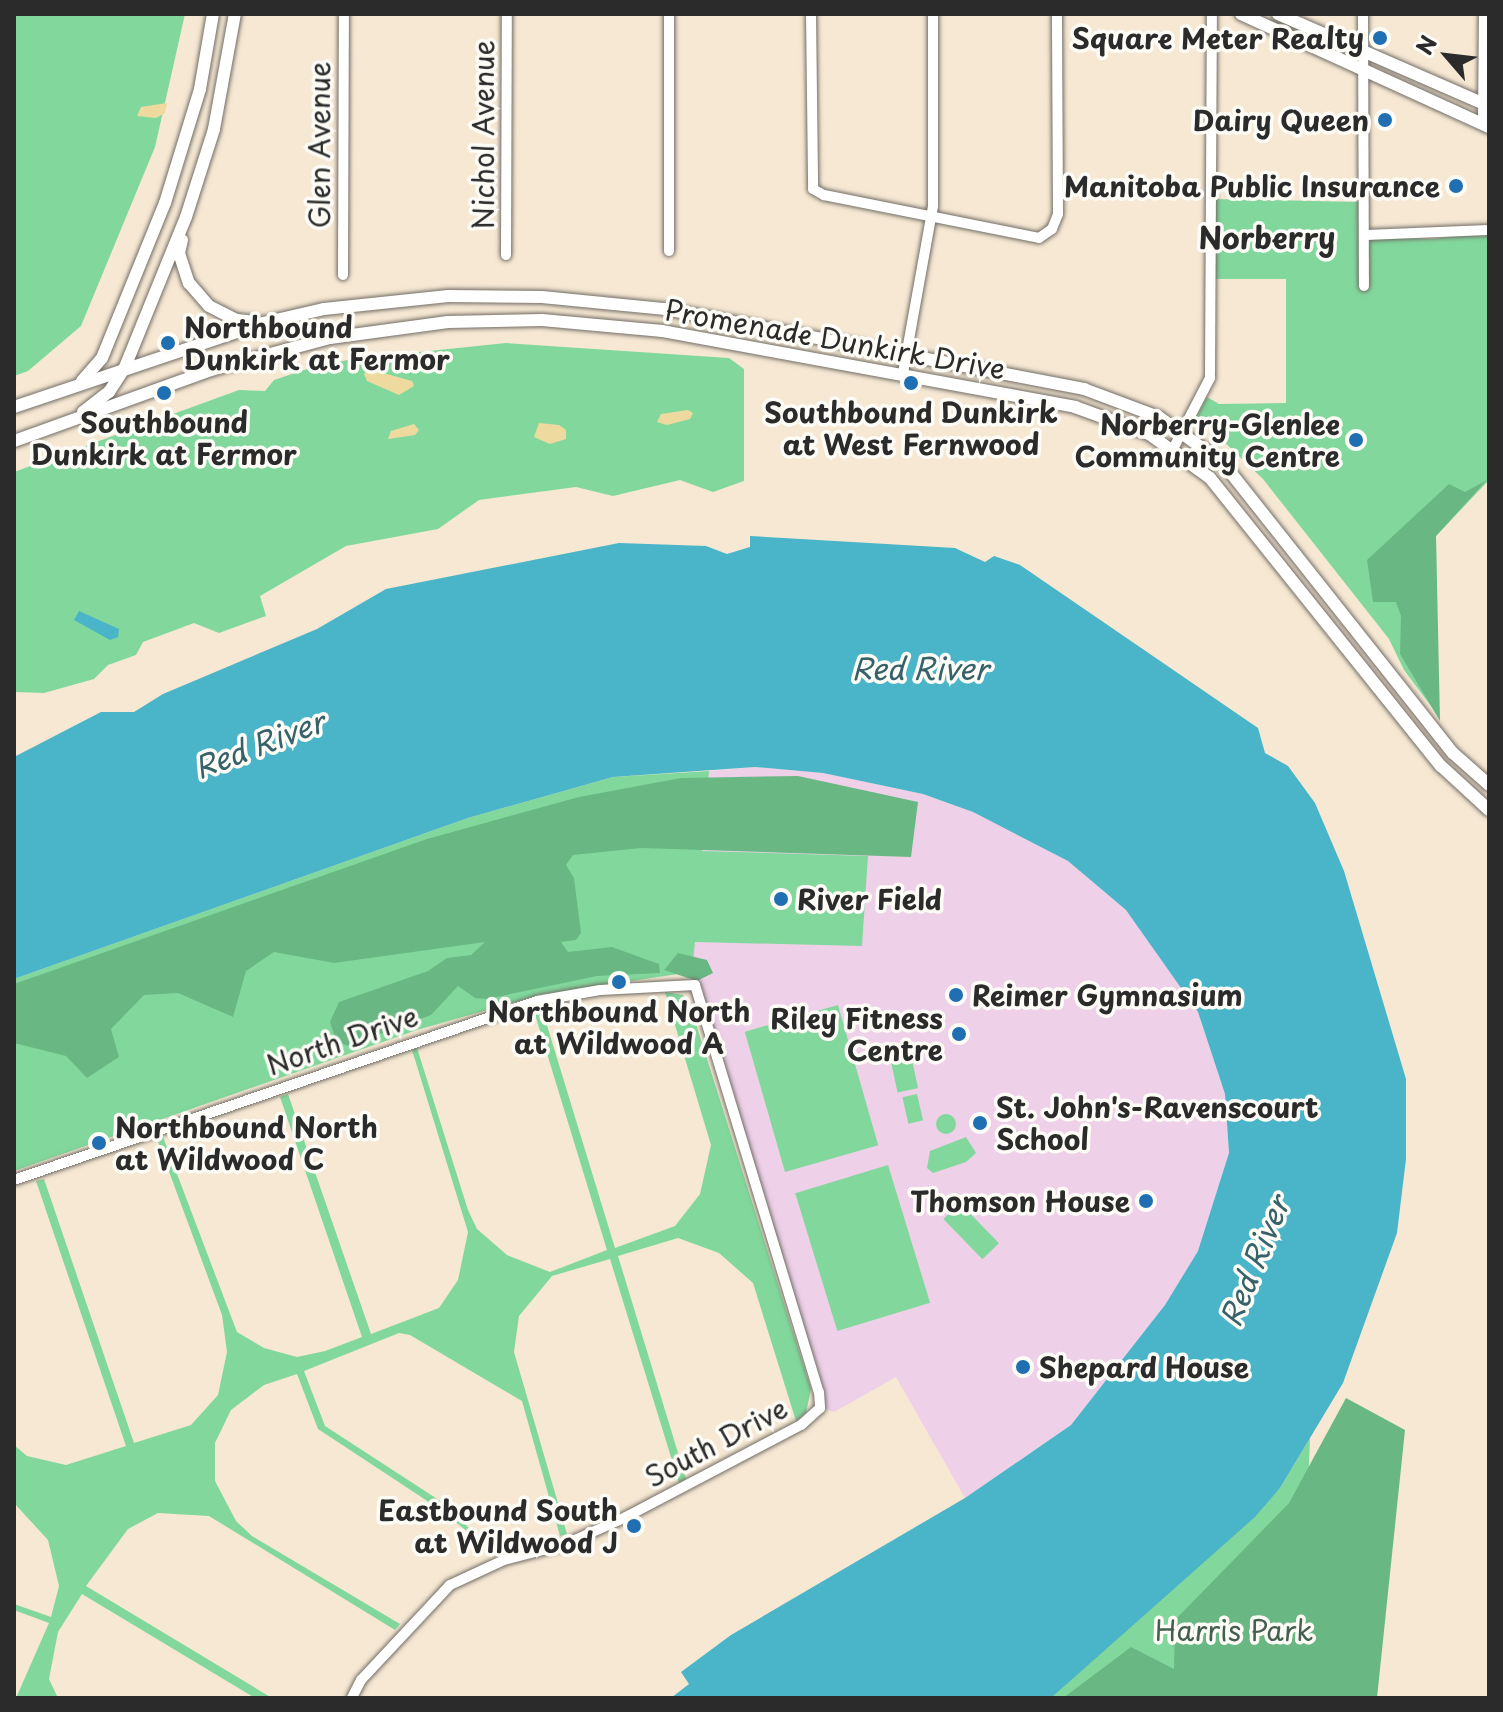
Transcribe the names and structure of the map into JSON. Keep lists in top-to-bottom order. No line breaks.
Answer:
{"streets":{"main road":["Promenade Dunkirk Drive"],"street":["Nichol Avenue","Glen Avenue","North Drive","South Drive"]},"crossings":[["North Drive","South Drive"]],"districts":["Norberry"],"water":["Red River"],"parks":["Harris Park"],"places":["Square Meter Realty","Dairy Queen","Manitoba Public Insurance","Northbound Dunkirk at Fermor","Southbound Dunkirk at West Fernwood","Southbound Dunkirk at Fermor","Norberry-Glenlee Community Centre","River Field","Northbound North at Wildwood A","Reimer Gymnasium","Riley Fitness Centre","St. John's-Ravenscourt School","Northbound North at Wildwood C","Thomson House","Shepard House","Eastbound South at Wildwood J"],"north":"top left"}
